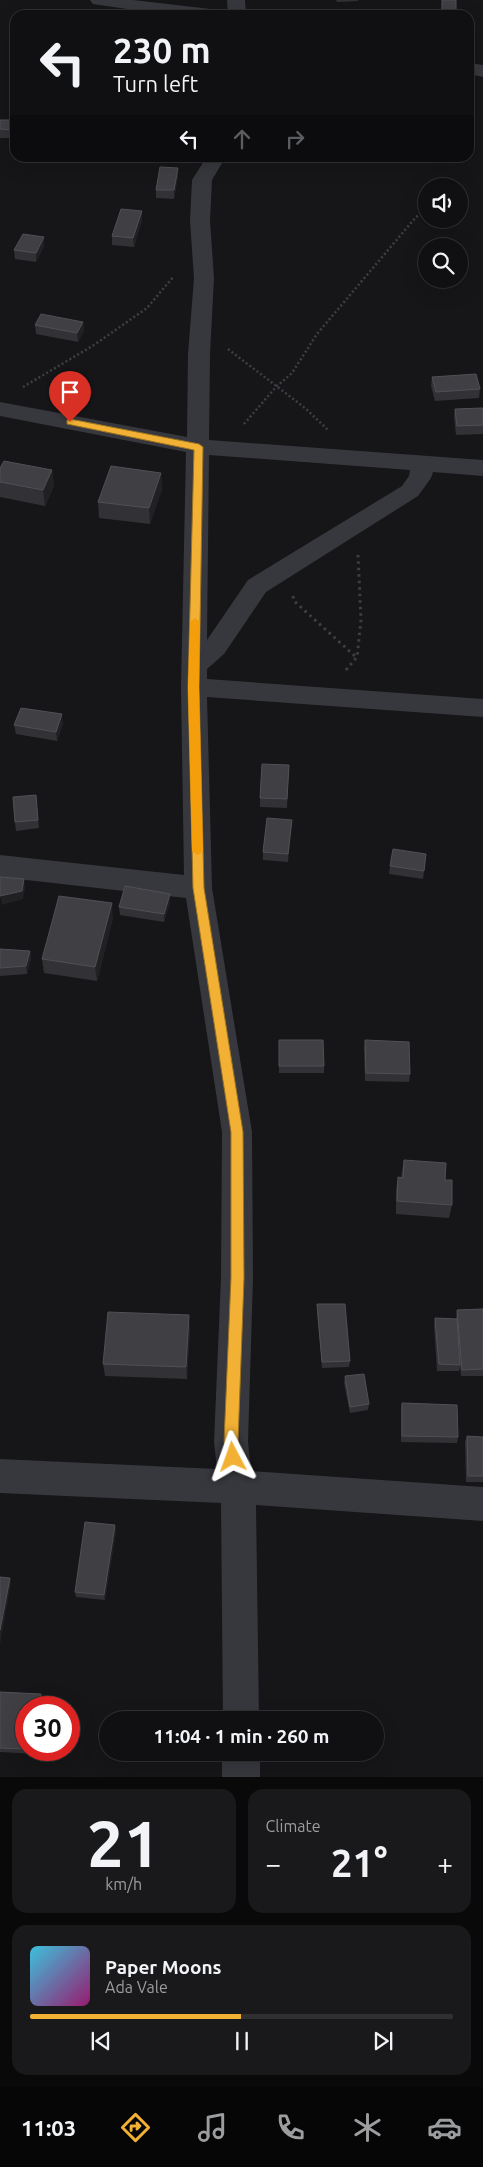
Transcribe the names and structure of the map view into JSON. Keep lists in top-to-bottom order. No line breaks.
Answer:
{"page":{"turn":["230 m","Turn left"],"limit":"30","trip":"11:04 · 1 min · 260 m","tile":[["21","km/h"],"Climate"],"heat":["−","21°","+"],"song":["Paper Moons","Ada Vale"],"tabs":"11:03"}}
